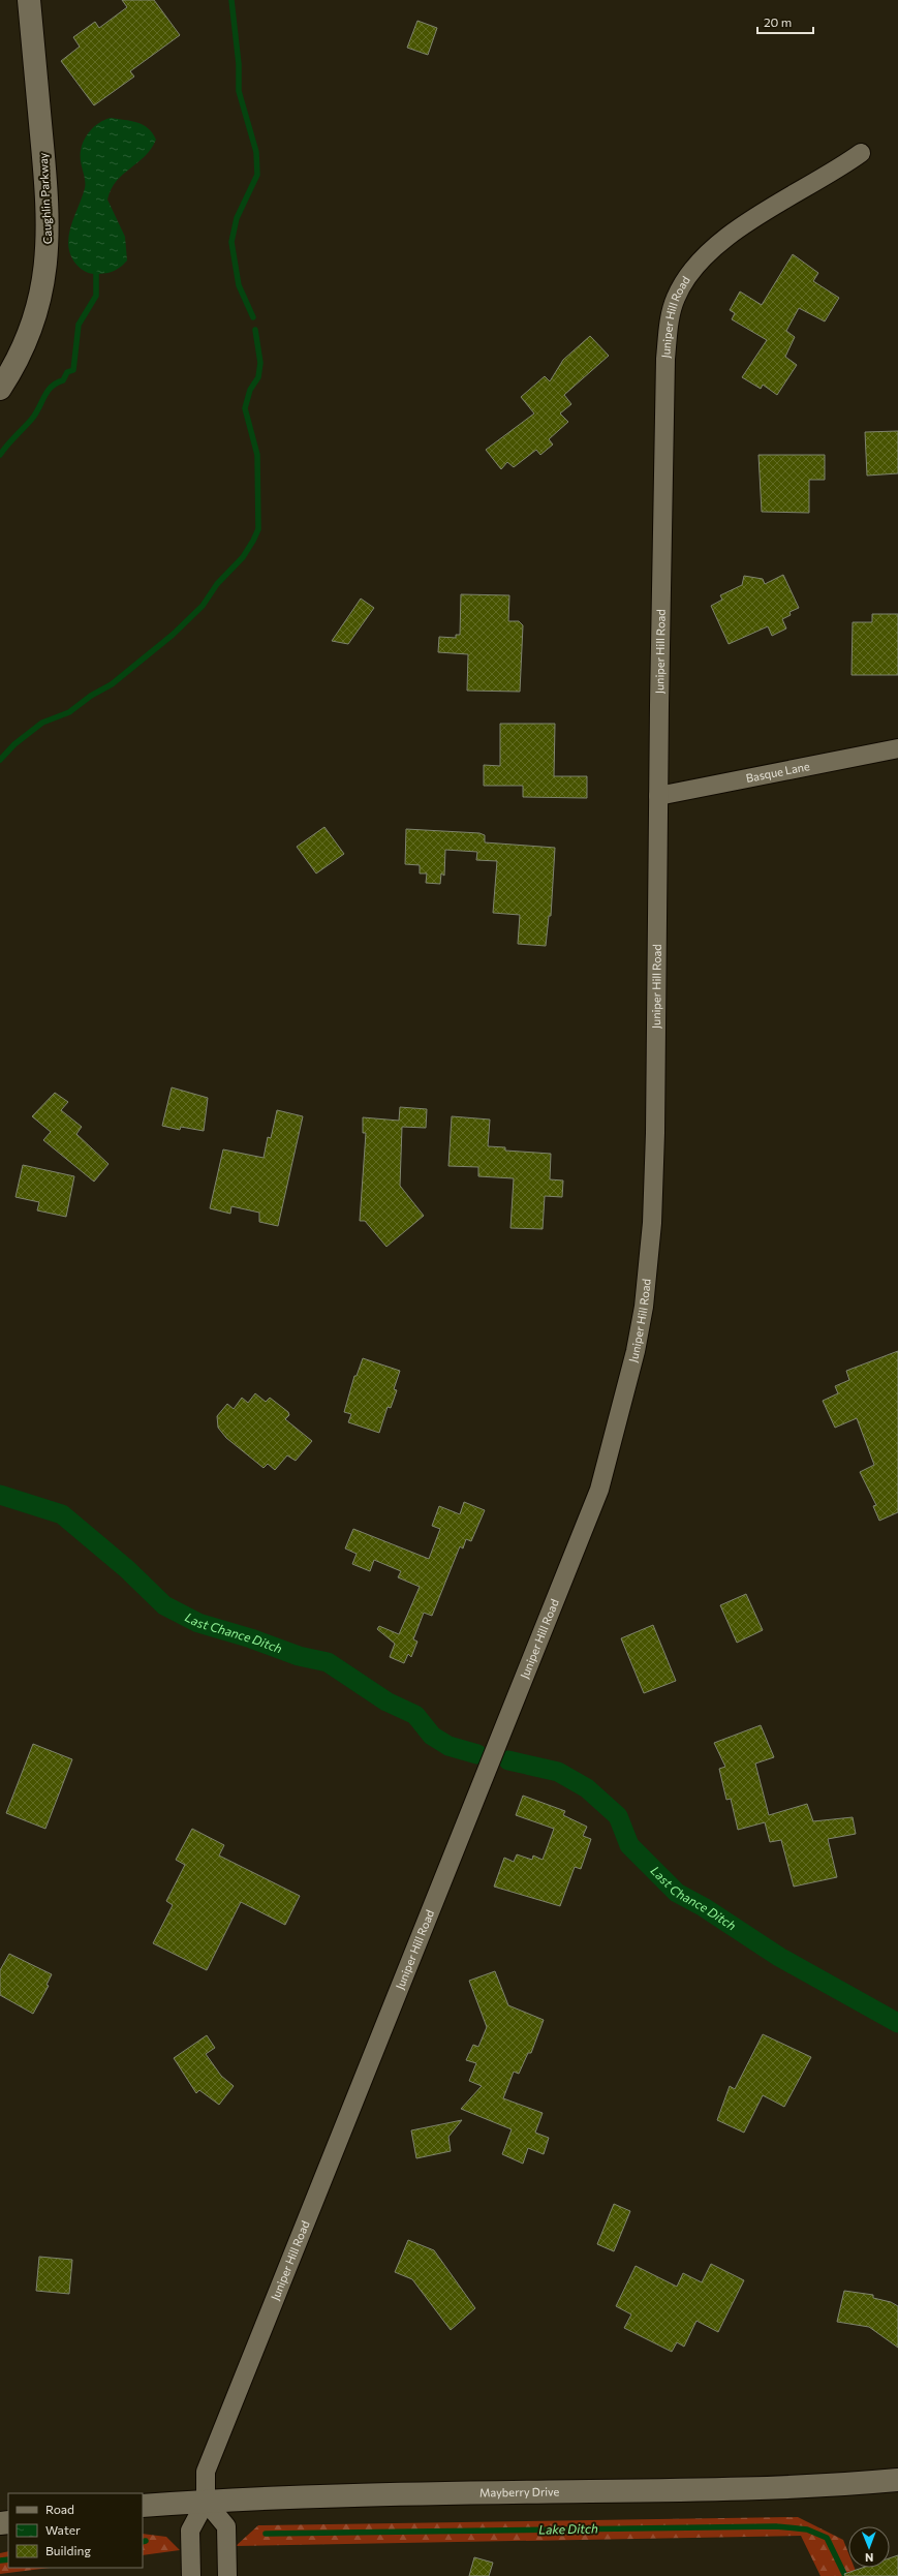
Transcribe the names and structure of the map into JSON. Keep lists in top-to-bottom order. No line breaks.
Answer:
{"streets":{"main road":["Caughlin Parkway","Mayberry Drive"],"street":["Juniper Hill Road","Basque Lane"]},"crossings":[["Juniper Hill Road","Basque Lane"],["Juniper Hill Road","Mayberry Drive"]],"water":["Last Chance Ditch","Lake Ditch"],"legend":["Road","Water","Building"],"scale_bar":"20 m","north":"bottom"}
